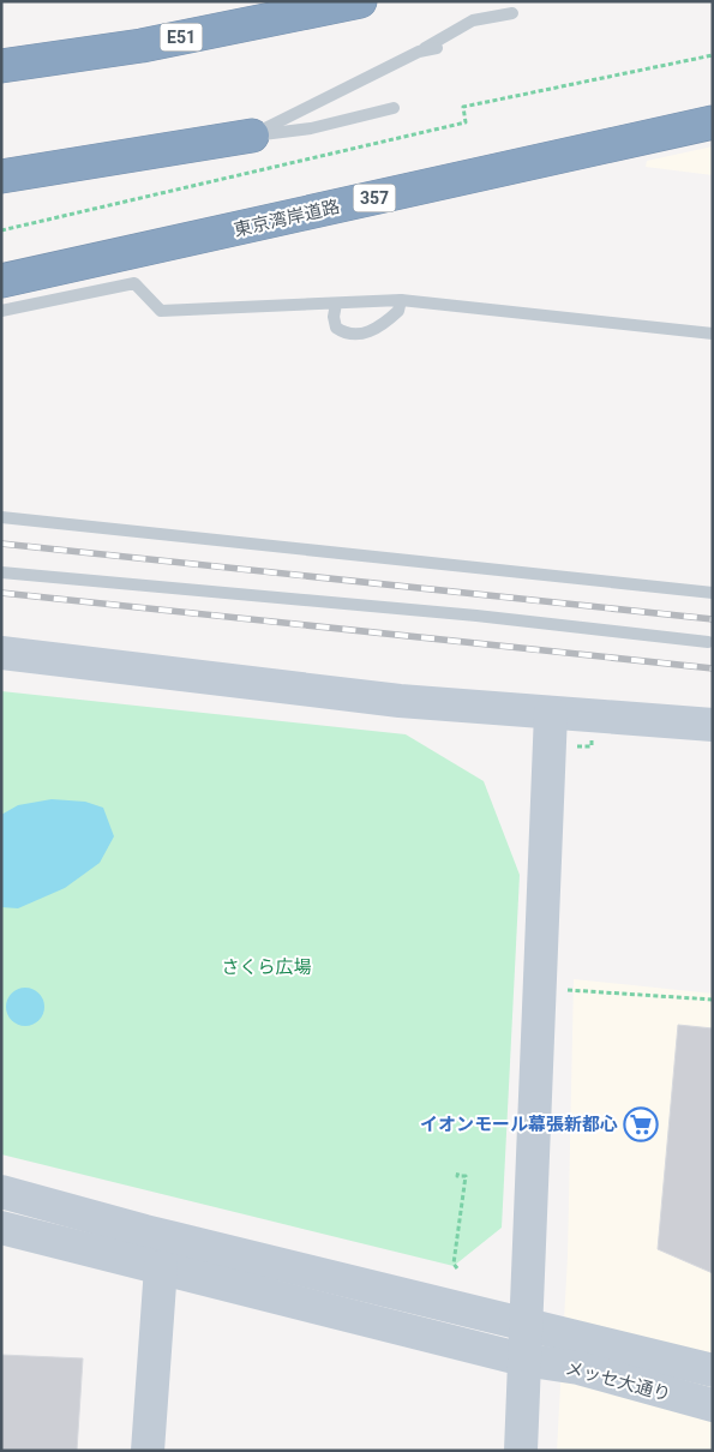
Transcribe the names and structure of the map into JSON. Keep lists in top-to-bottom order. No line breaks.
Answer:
{"streets":{"highway":["E51","357","東京湾岸道路"],"street":["メッセ大通り"]},"parks":["さくら広場"],"places":{"supermarket":["イオンモール幕張新都心"]}}
